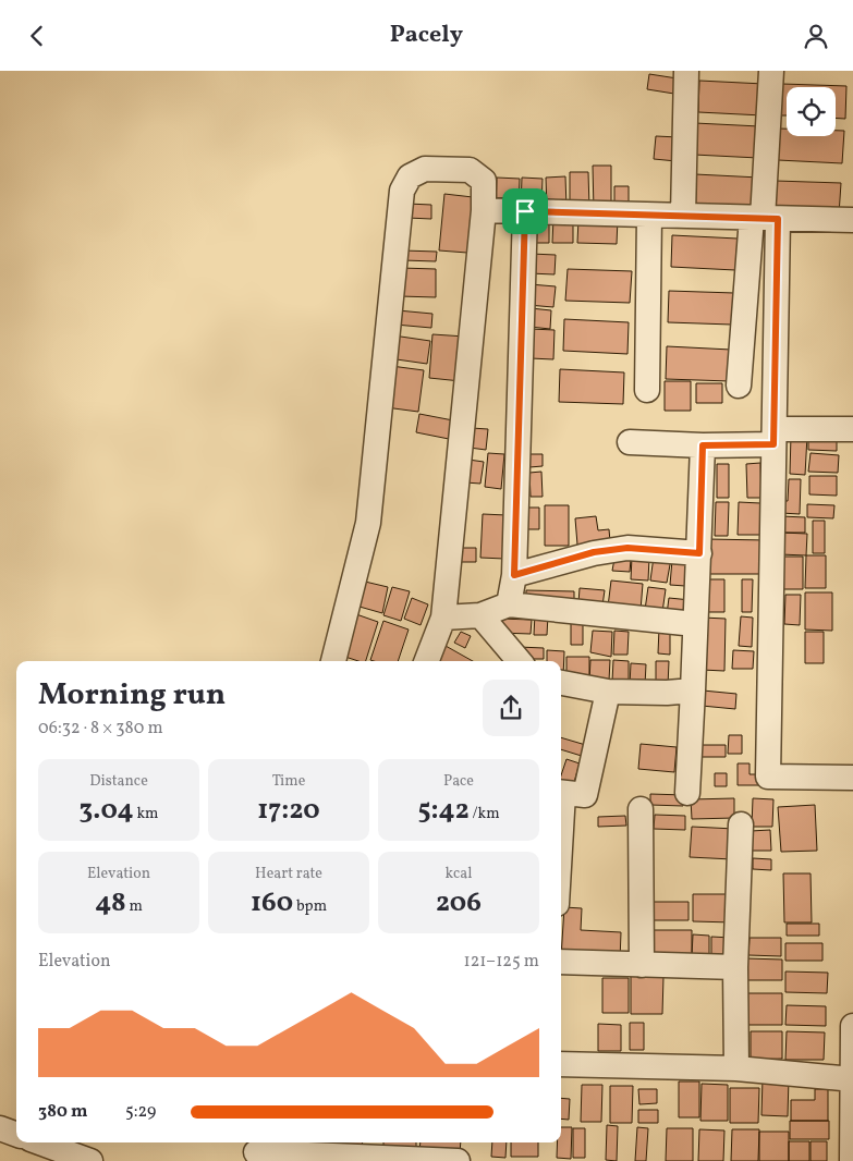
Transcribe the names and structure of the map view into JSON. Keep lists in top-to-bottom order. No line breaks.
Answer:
{"page":{"header":"Pacely","heading":["Morning run","06:32 · 8 × 380 m"],"stats":[["Distance","3.04 km"],["Time","17:20"],["Pace","5:42 /km"],["Elevation","48 m"],["Heart rate","160 bpm"],["kcal","206"]],"chart":["Elevation","121–125 m"],"list":[{"name":"380 m","note":"5:29"}]}}
